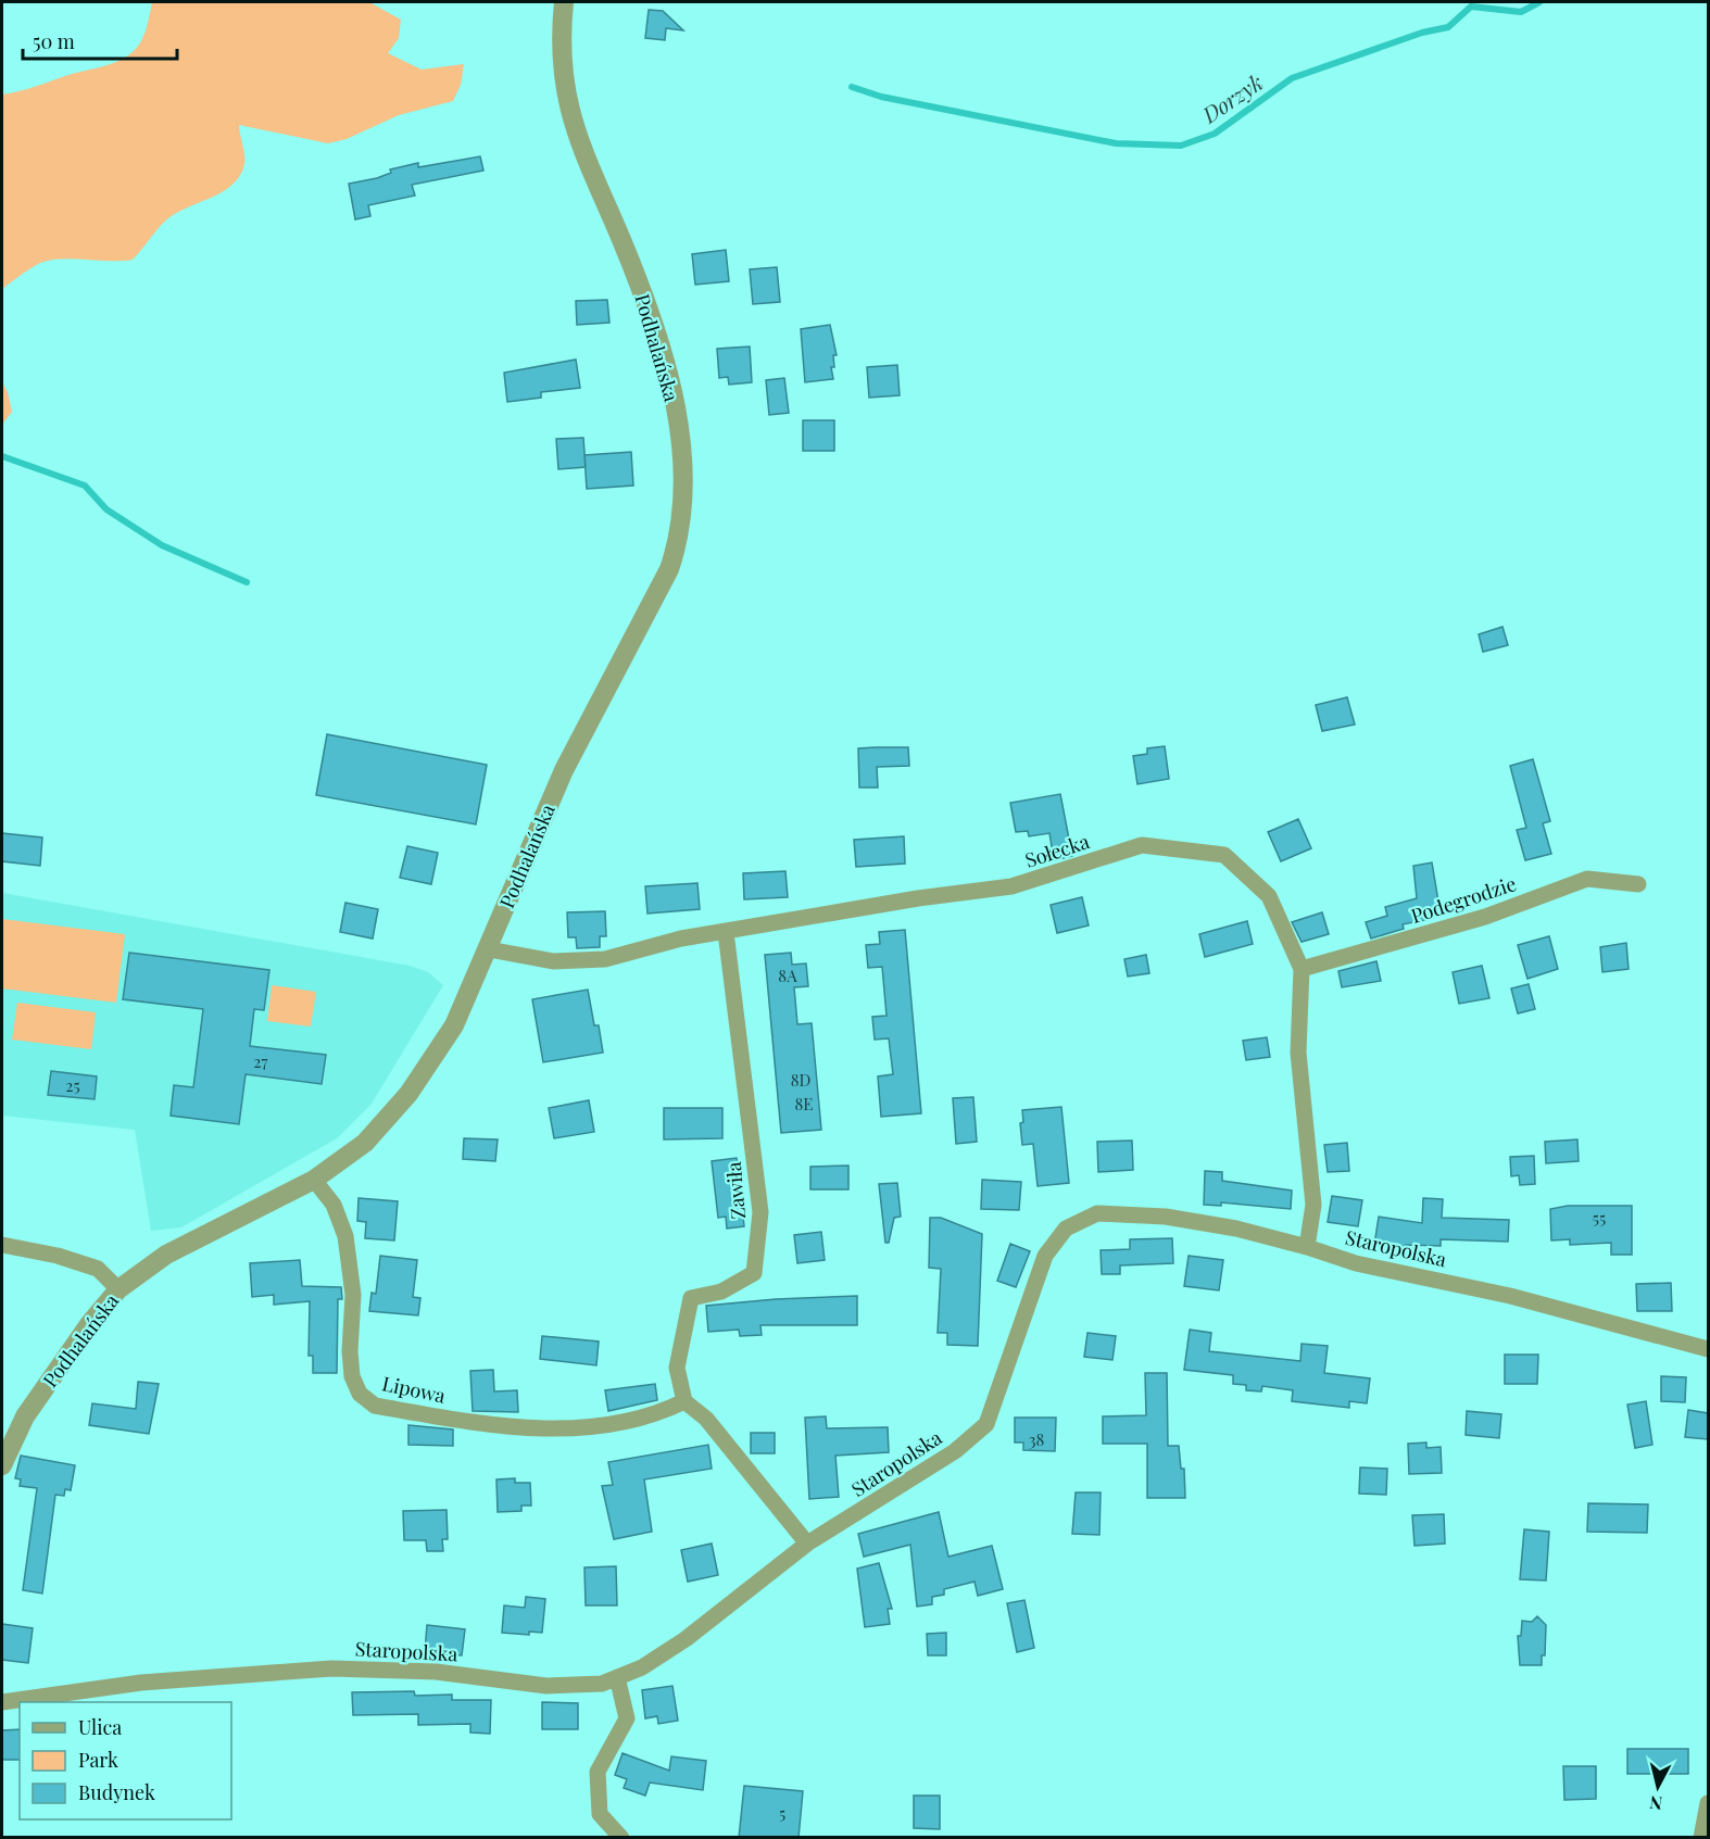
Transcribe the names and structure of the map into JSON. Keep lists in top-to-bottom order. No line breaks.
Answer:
{"streets":{"street":["Podhalańska","Sołecka","Podegrodzie","Zawiła","Staropolska","Lipowa"]},"crossings":[["Podhalańska","Sołecka"],["Podhalańska","Lipowa"],["Sołecka","Podegrodzie"],["Sołecka","Zawiła"],["Sołecka","Staropolska"],["Zawiła","Lipowa"]],"water":["Dorzyk"],"house_numbers":["8A","27","8D","25","8E","55","38","5"],"legend":["Ulica","Park","Budynek"],"scale_bar":"50 m","north":"bottom"}
